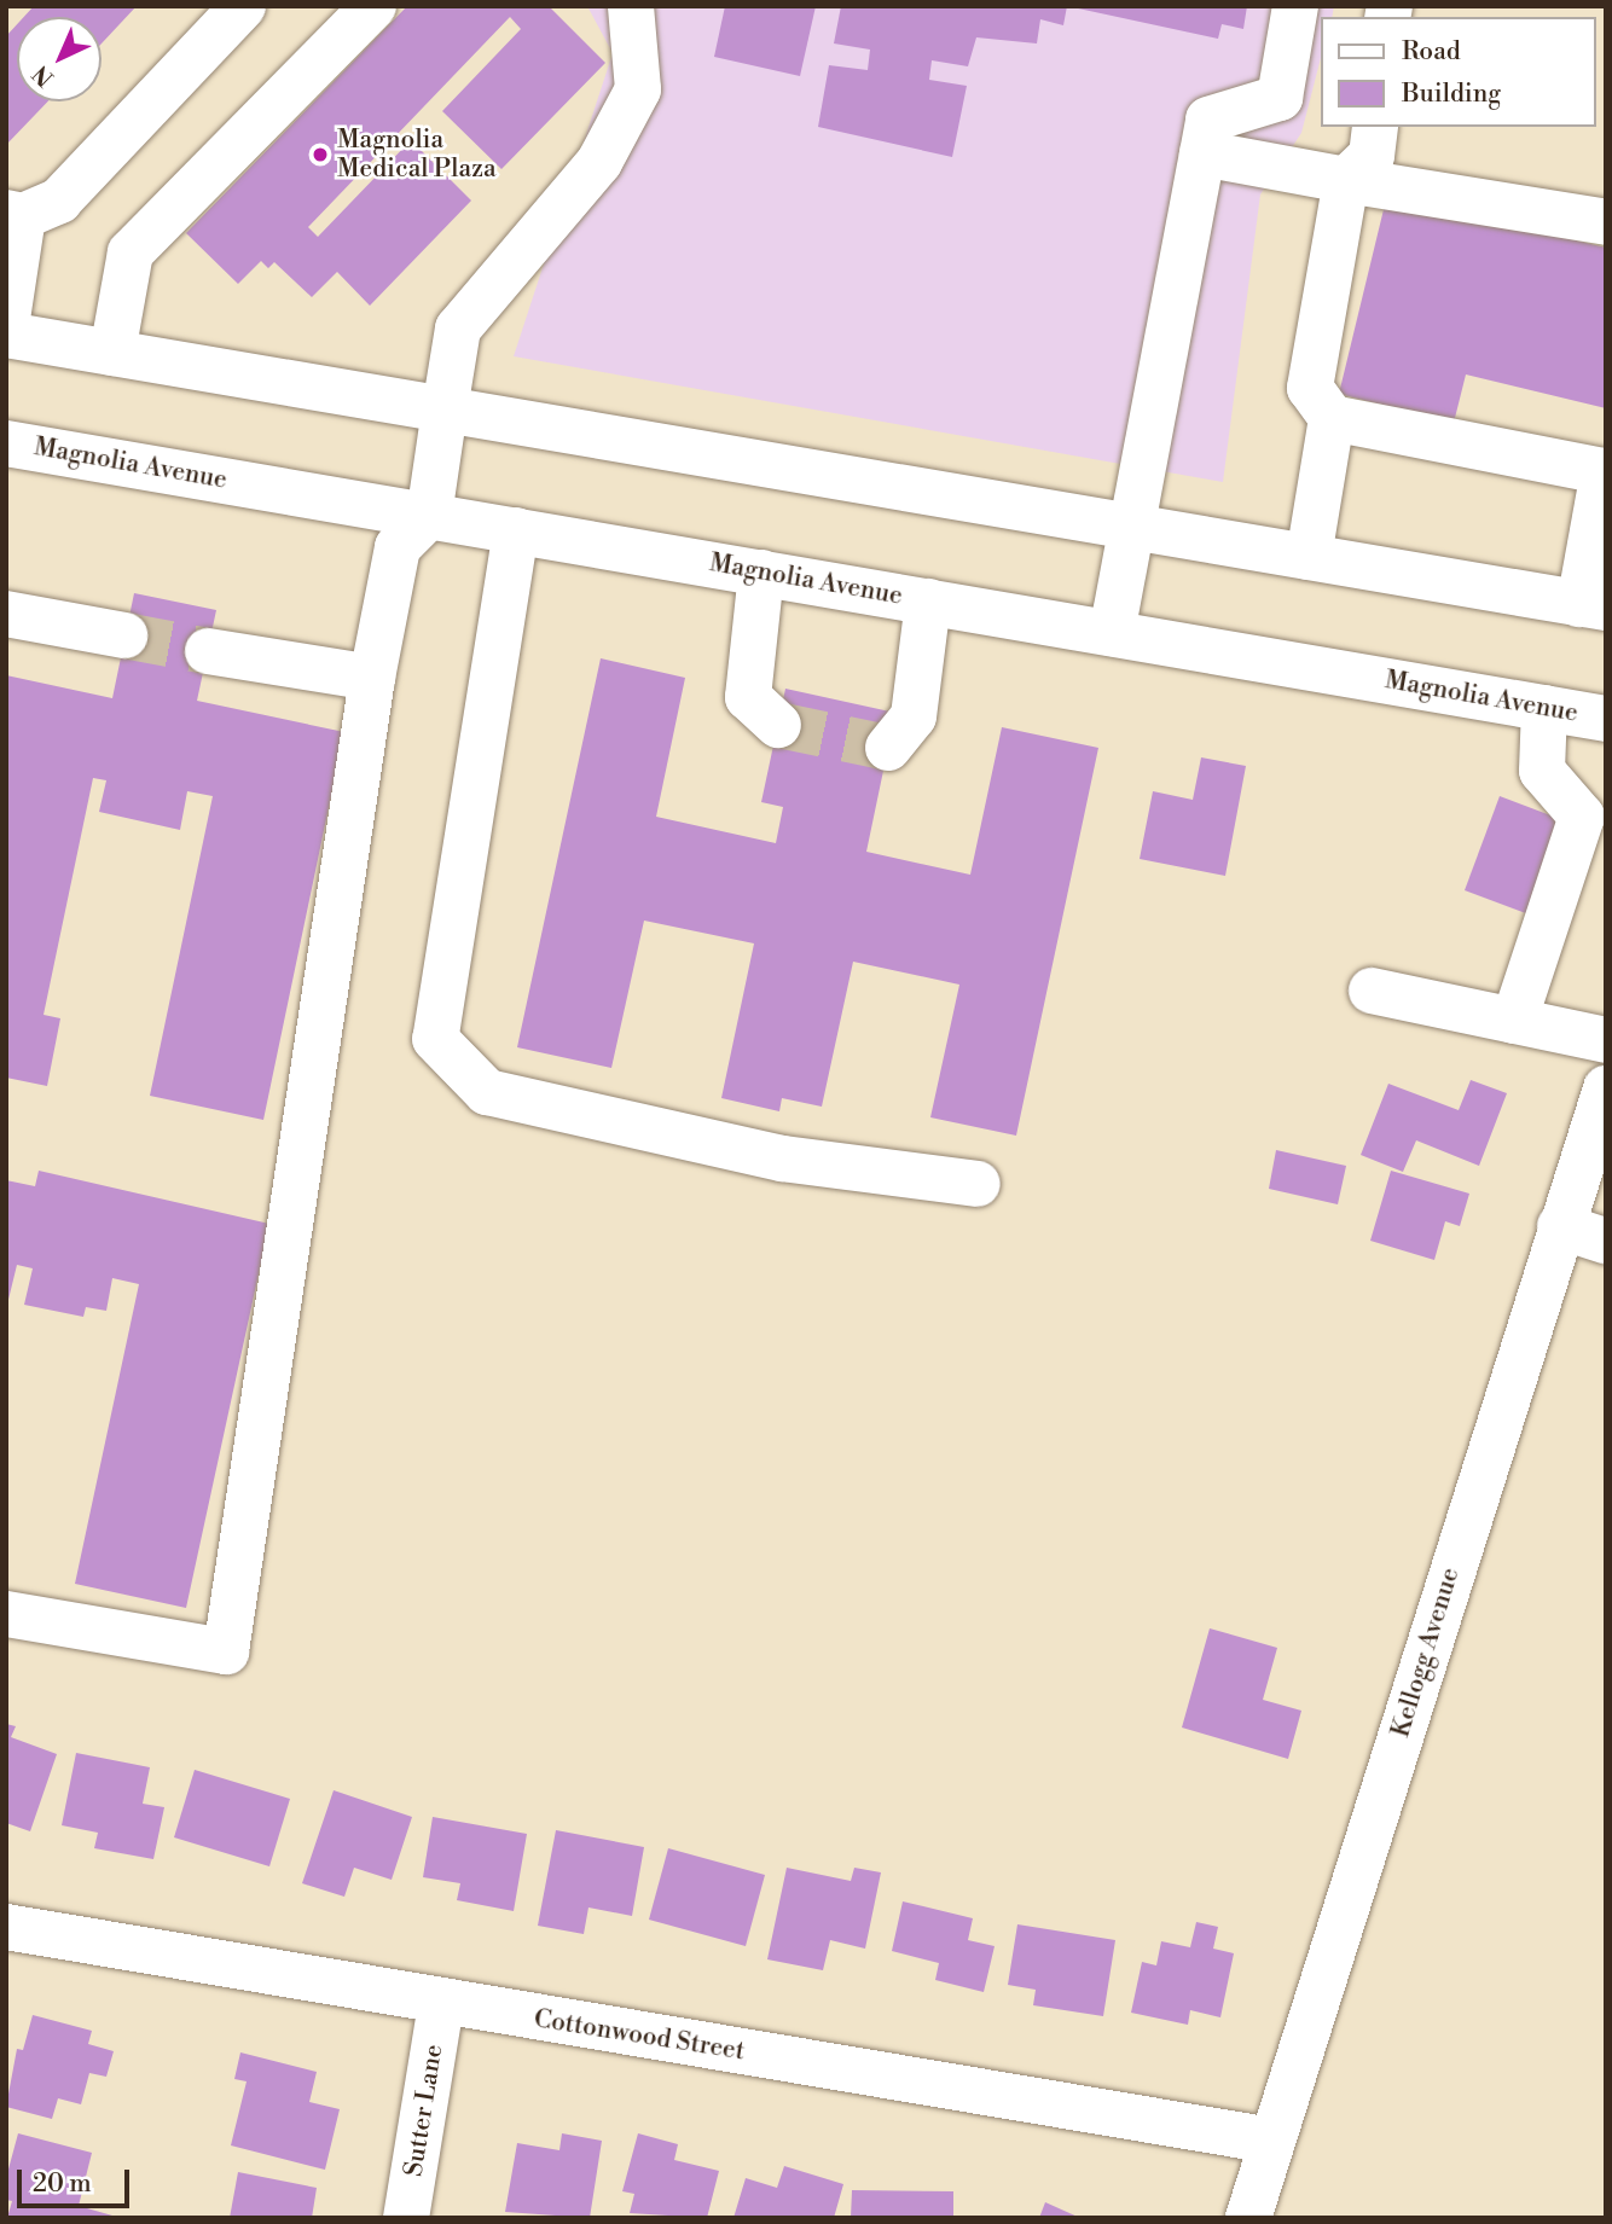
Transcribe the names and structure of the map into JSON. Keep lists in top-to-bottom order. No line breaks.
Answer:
{"streets":{"main road":["Magnolia Avenue","Kellogg Avenue","Cottonwood Street","Sutter Lane"]},"crossings":[["Kellogg Avenue","Cottonwood Street"],["Cottonwood Street","Sutter Lane"]],"places":["Magnolia Medical Plaza"],"legend":["Road","Building"],"scale_bar":"20 m","north":"bottom left"}
